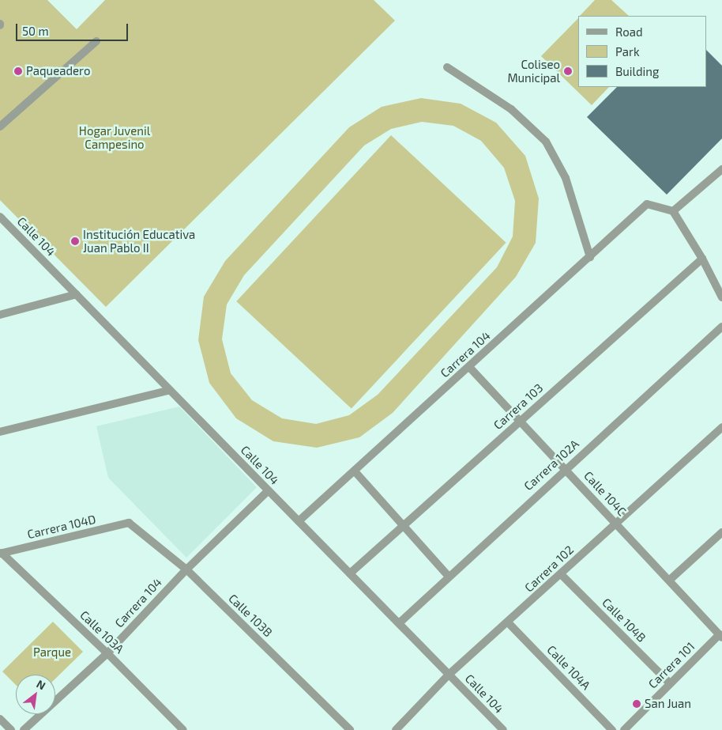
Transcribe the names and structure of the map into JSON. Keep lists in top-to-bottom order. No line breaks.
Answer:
{"streets":{"street":["Calle 104","Carrera 104","Carrera 103","Carrera 102A","Calle 104C","Carrera 104D","Carrera 102","Calle 103B","Calle 104B","Calle 103A","Carrera 101","Calle 104A"]},"crossings":[["Calle 104","Carrera 104"],["Calle 104","Carrera 103"],["Calle 104","Carrera 102A"],["Calle 104","Carrera 102"],["Carrera 104","Calle 104C"],["Carrera 104","Calle 103B"],["Carrera 104","Calle 103A"],["Carrera 103","Calle 104C"],["Carrera 102A","Calle 104C"],["Calle 104C","Carrera 102"],["Calle 104C","Carrera 101"],["Carrera 104D","Calle 103B"],["Carrera 104D","Calle 103A"],["Carrera 102","Calle 104B"],["Carrera 102","Calle 104A"],["Calle 104B","Carrera 101"]],"parks":["Hogar Juvenil Campesino","Parque"],"places":["Paqueadero","Coliseo Municipal","Institución Educativa Juan Pablo II","San Juan"],"legend":["Road","Park","Building"],"scale_bar":"50 m","north":"top right"}
